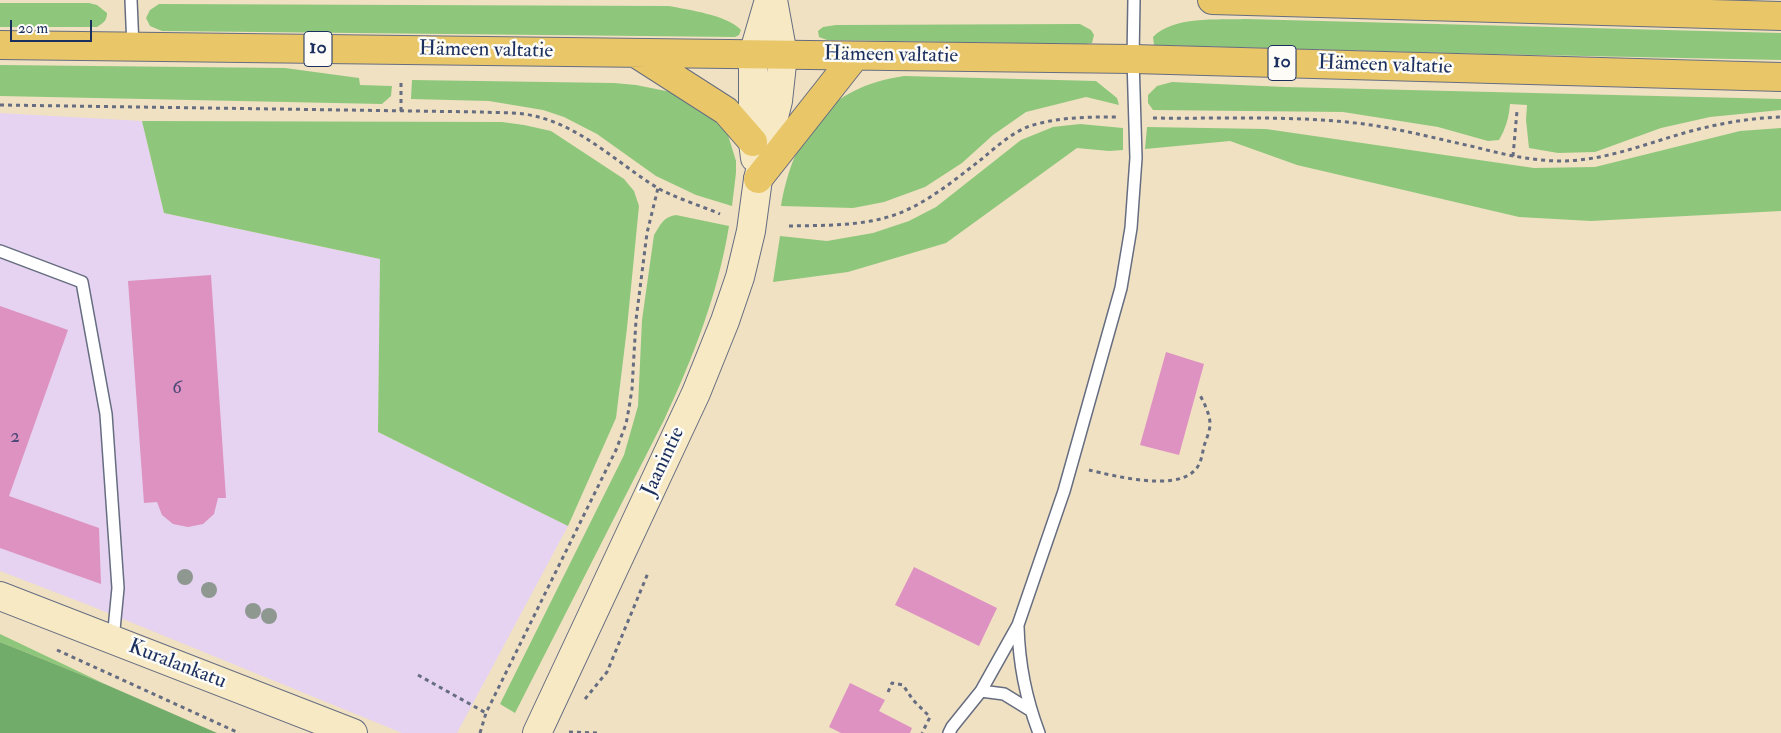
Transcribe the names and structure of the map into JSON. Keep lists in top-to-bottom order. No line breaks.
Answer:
{"streets":{"highway":["10","Hämeen valtatie"],"main road":["Jaanintie","Kuralankatu"]},"crossings":[["Hämeen valtatie","Jaanintie"]],"house_numbers":["6","2"],"scale_bar":"20 m"}
